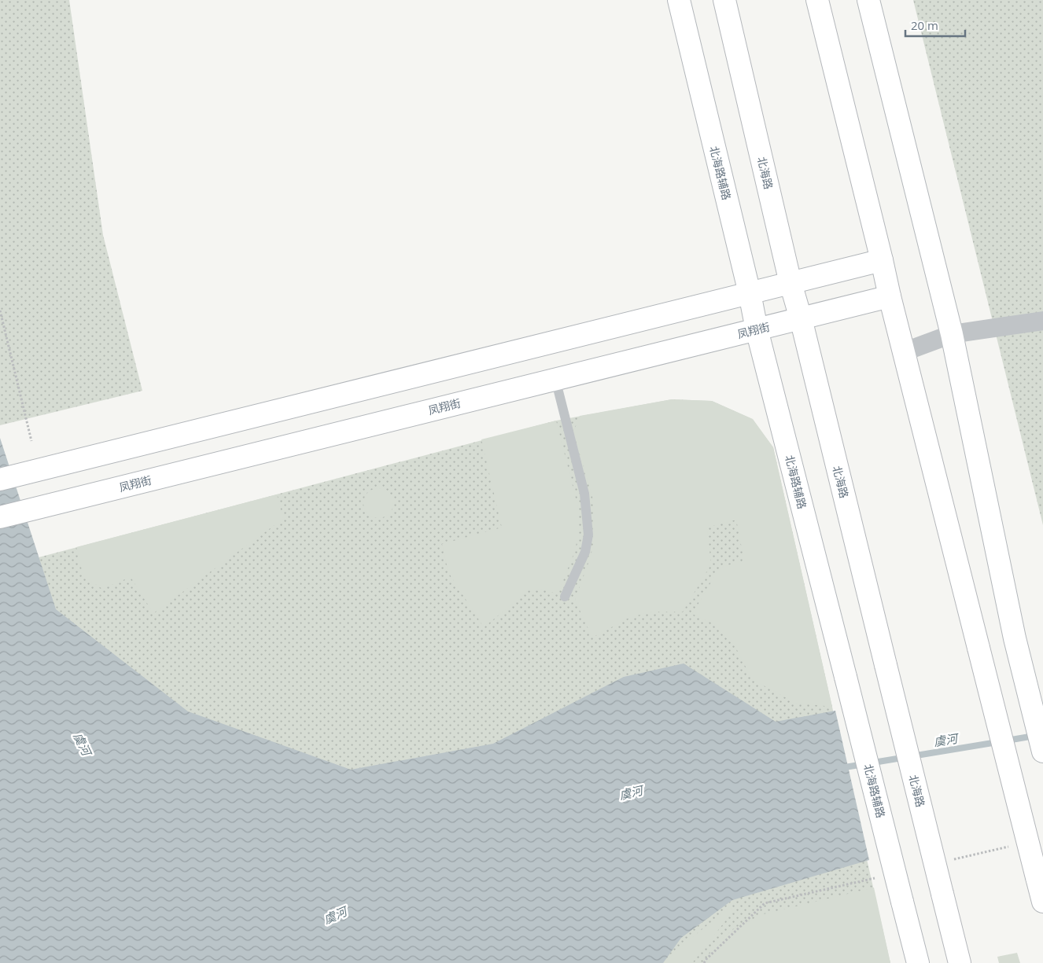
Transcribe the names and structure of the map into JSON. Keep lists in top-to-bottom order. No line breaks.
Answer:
{"streets":{"street":["北海路辅路","北海路","凤翔街"]},"crossings":[["北海路辅路","凤翔街"],["北海路","凤翔街"]],"water":["虞河"],"scale_bar":"20 m"}
